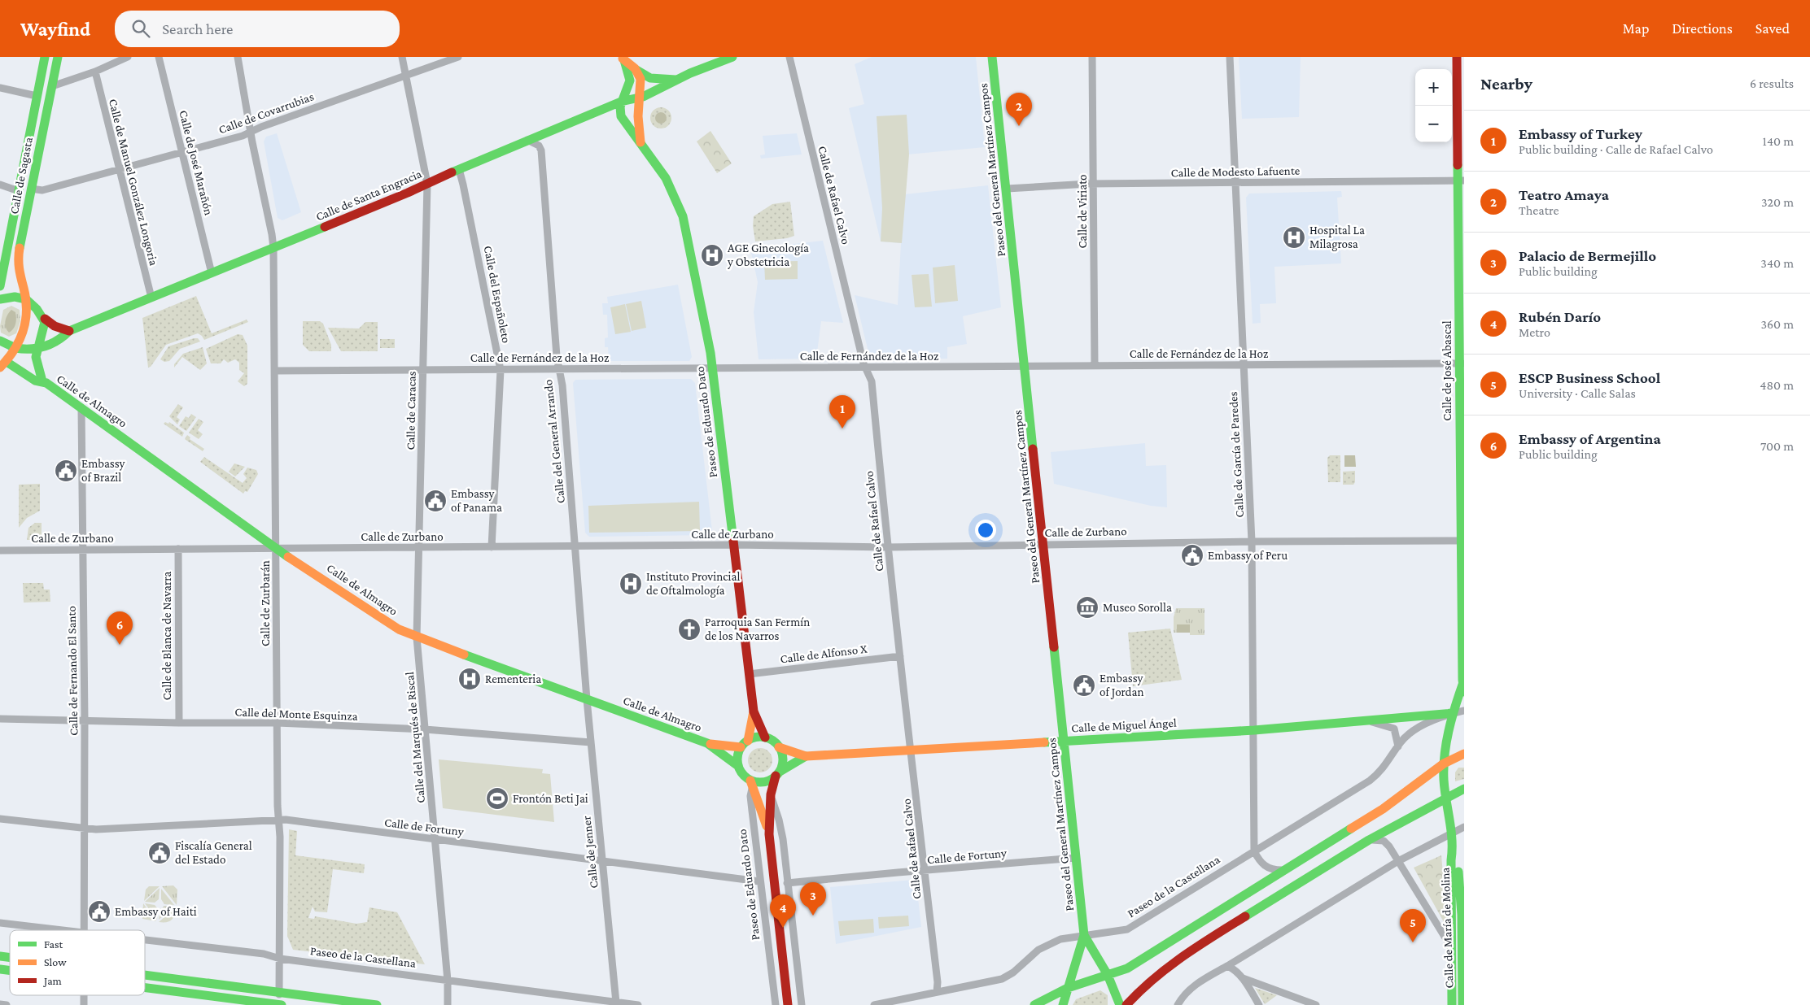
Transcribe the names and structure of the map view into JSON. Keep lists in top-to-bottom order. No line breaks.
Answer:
{"streets":{"main road":["Paseo del General Martínez Campos","Calle de Sagasta","Calle de Santa Engracia","Calle de José Abascal","Calle de Almagro","Paseo de Eduardo Dato","Calle de Miguel Ángel","Calle de María de Molina"],"street":["Calle de Covarrubias","Calle de José Marañón","Calle de Modesto Lafuente","Calle de Manuel González Longoria","Calle de Rafael Calvo","Calle de Viriato","Calle del Españoleto","Calle de Fernández de la Hoz","Calle de Caracas","Calle del General Arrando","Calle de García de Paredes","Calle de Zurbano","Calle de Zurbarán","Calle de Blanca de Navarra","Calle de Alfonso X","Calle de Fernando El Santo","Calle del Monte Esquinza","Calle del Marqués de Riscal","Calle de Fortuny","Calle de Jenner","Paseo de la Castellana"]},"crossings":[["Calle de Covarrubias","Calle de José Marañón"],["Calle de Covarrubias","Calle de Sagasta"],["Calle de Covarrubias","Calle de Manuel González Longoria"],["Calle de Covarrubias","Calle de Caracas"],["Calle de Covarrubias","Calle de Zurbarán"],["Calle de José Marañón","Calle de Santa Engracia"],["Paseo del General Martínez Campos","Calle de Modesto Lafuente"],["Paseo del General Martínez Campos","Calle de Fernández de la Hoz"],["Paseo del General Martínez Campos","Calle de Zurbano"],["Paseo del General Martínez Campos","Calle de Miguel Ángel"],["Paseo del General Martínez Campos","Calle de Fortuny"],["Paseo del General Martínez Campos","Paseo de la Castellana"],["Calle de Modesto Lafuente","Calle de Viriato"],["Calle de Modesto Lafuente","Calle de José Abascal"],["Calle de Modesto Lafuente","Calle de García de Paredes"],["Calle de Sagasta","Calle de Almagro"],["Calle de Manuel González Longoria","Calle de Santa Engracia"],["Calle de Santa Engracia","Calle del Españoleto"],["Calle de Santa Engracia","Calle de Almagro"],["Calle de Santa Engracia","Calle de Caracas"],["Calle de Santa Engracia","Paseo de Eduardo Dato"],["Calle de Santa Engracia","Calle del General Arrando"],["Calle de Santa Engracia","Calle de Zurbarán"],["Calle de Rafael Calvo","Calle de Fernández de la Hoz"],["Calle de Rafael Calvo","Calle de Zurbano"],["Calle de Rafael Calvo","Calle de Alfonso X"],["Calle de Rafael Calvo","Calle de Miguel Ángel"],["Calle de Rafael Calvo","Calle de Fortuny"],["Calle de Rafael Calvo","Paseo de la Castellana"],["Calle de Viriato","Calle de Fernández de la Hoz"],["Calle del Españoleto","Calle de Fernández de la Hoz"],["Calle del Españoleto","Calle de Zurbano"],["Calle de Fernández de la Hoz","Calle de José Abascal"],["Calle de Fernández de la Hoz","Calle de Caracas"],["Calle de Fernández de la Hoz","Paseo de Eduardo Dato"],["Calle de Fernández de la Hoz","Calle del General Arrando"],["Calle de Fernández de la Hoz","Calle de García de Paredes"],["Calle de Fernández de la Hoz","Calle de Zurbarán"],["Calle de José Abascal","Calle de Zurbano"],["Calle de José Abascal","Calle de Miguel Ángel"],["Calle de José Abascal","Paseo de la Castellana"],["Calle de José Abascal","Calle de María de Molina"],["Calle de Almagro","Calle de Caracas"],["Calle de Almagro","Paseo de Eduardo Dato"],["Calle de Almagro","Calle del General Arrando"],["Calle de Almagro","Calle de Zurbano"],["Calle de Almagro","Calle de Zurbarán"],["Calle de Almagro","Calle de Fernando El Santo"],["Calle de Almagro","Calle de Miguel Ángel"],["Calle de Almagro","Calle del Marqués de Riscal"],["Calle de Almagro","Calle de Jenner"],["Calle de Caracas","Calle de Zurbano"],["Calle de Caracas","Calle del Marqués de Riscal"],["Paseo de Eduardo Dato","Calle de Zurbano"],["Paseo de Eduardo Dato","Calle de Alfonso X"],["Paseo de Eduardo Dato","Calle de Miguel Ángel"],["Paseo de Eduardo Dato","Calle de Fortuny"],["Calle del General Arrando","Calle de Zurbano"],["Calle del General Arrando","Calle de Jenner"],["Calle de García de Paredes","Calle de Zurbano"],["Calle de García de Paredes","Calle de Miguel Ángel"],["Calle de García de Paredes","Paseo de la Castellana"],["Calle de Zurbano","Calle de Zurbarán"],["Calle de Zurbano","Calle de Blanca de Navarra"],["Calle de Zurbano","Calle de Fernando El Santo"],["Calle de Zurbarán","Calle del Monte Esquinza"],["Calle de Zurbarán","Calle de Fortuny"],["Calle de Zurbarán","Paseo de la Castellana"],["Calle de Blanca de Navarra","Calle del Monte Esquinza"],["Calle de Fernando El Santo","Calle del Monte Esquinza"],["Calle de Fernando El Santo","Calle de Fortuny"],["Calle del Monte Esquinza","Calle del Marqués de Riscal"],["Calle del Monte Esquinza","Calle de Jenner"],["Calle de Miguel Ángel","Paseo de la Castellana"],["Calle del Marqués de Riscal","Calle de Fortuny"],["Calle del Marqués de Riscal","Paseo de la Castellana"],["Calle de Fortuny","Calle de Jenner"],["Calle de Jenner","Paseo de la Castellana"]],"places":{"hospital":["Hospital La Milagrosa","AGE Ginecología y Obstetricia","Instituto Provincial de Oftalmología","Rementeria"],"public building":["Embassy of Brazil","Embassy of Panama","Embassy of Peru","Embassy of Jordan","Fiscalía General del Estado","Embassy of Haiti"],"museum":["Museo Sorolla"],"church":["Parroquia San Fermín de los Navarros"],"sports":["Frontón Beti Jai"]},"legend":["Fast","Slow","Jam"],"page":{"header":"Wayfind","search":"Search here","nav":["Map","Directions","Saved"],"heading":["Nearby","6 results"],"map_buttons":["+","−"],"pins":["2","1","6","3","4","5"],"list":[{"mark":"1","name":"Embassy of Turkey","note":"Public building · Calle de Rafael Calvo","value":"140 m"},{"mark":"2","name":"Teatro Amaya","note":"Theatre","value":"320 m"},{"mark":"3","name":"Palacio de Bermejillo","note":"Public building","value":"340 m"},{"mark":"4","name":"Rubén Darío","note":"Metro","value":"360 m"},{"mark":"5","name":"ESCP Business School","note":"University · Calle Salas","value":"480 m"},{"mark":"6","name":"Embassy of Argentina","note":"Public building","value":"700 m"}]}}
